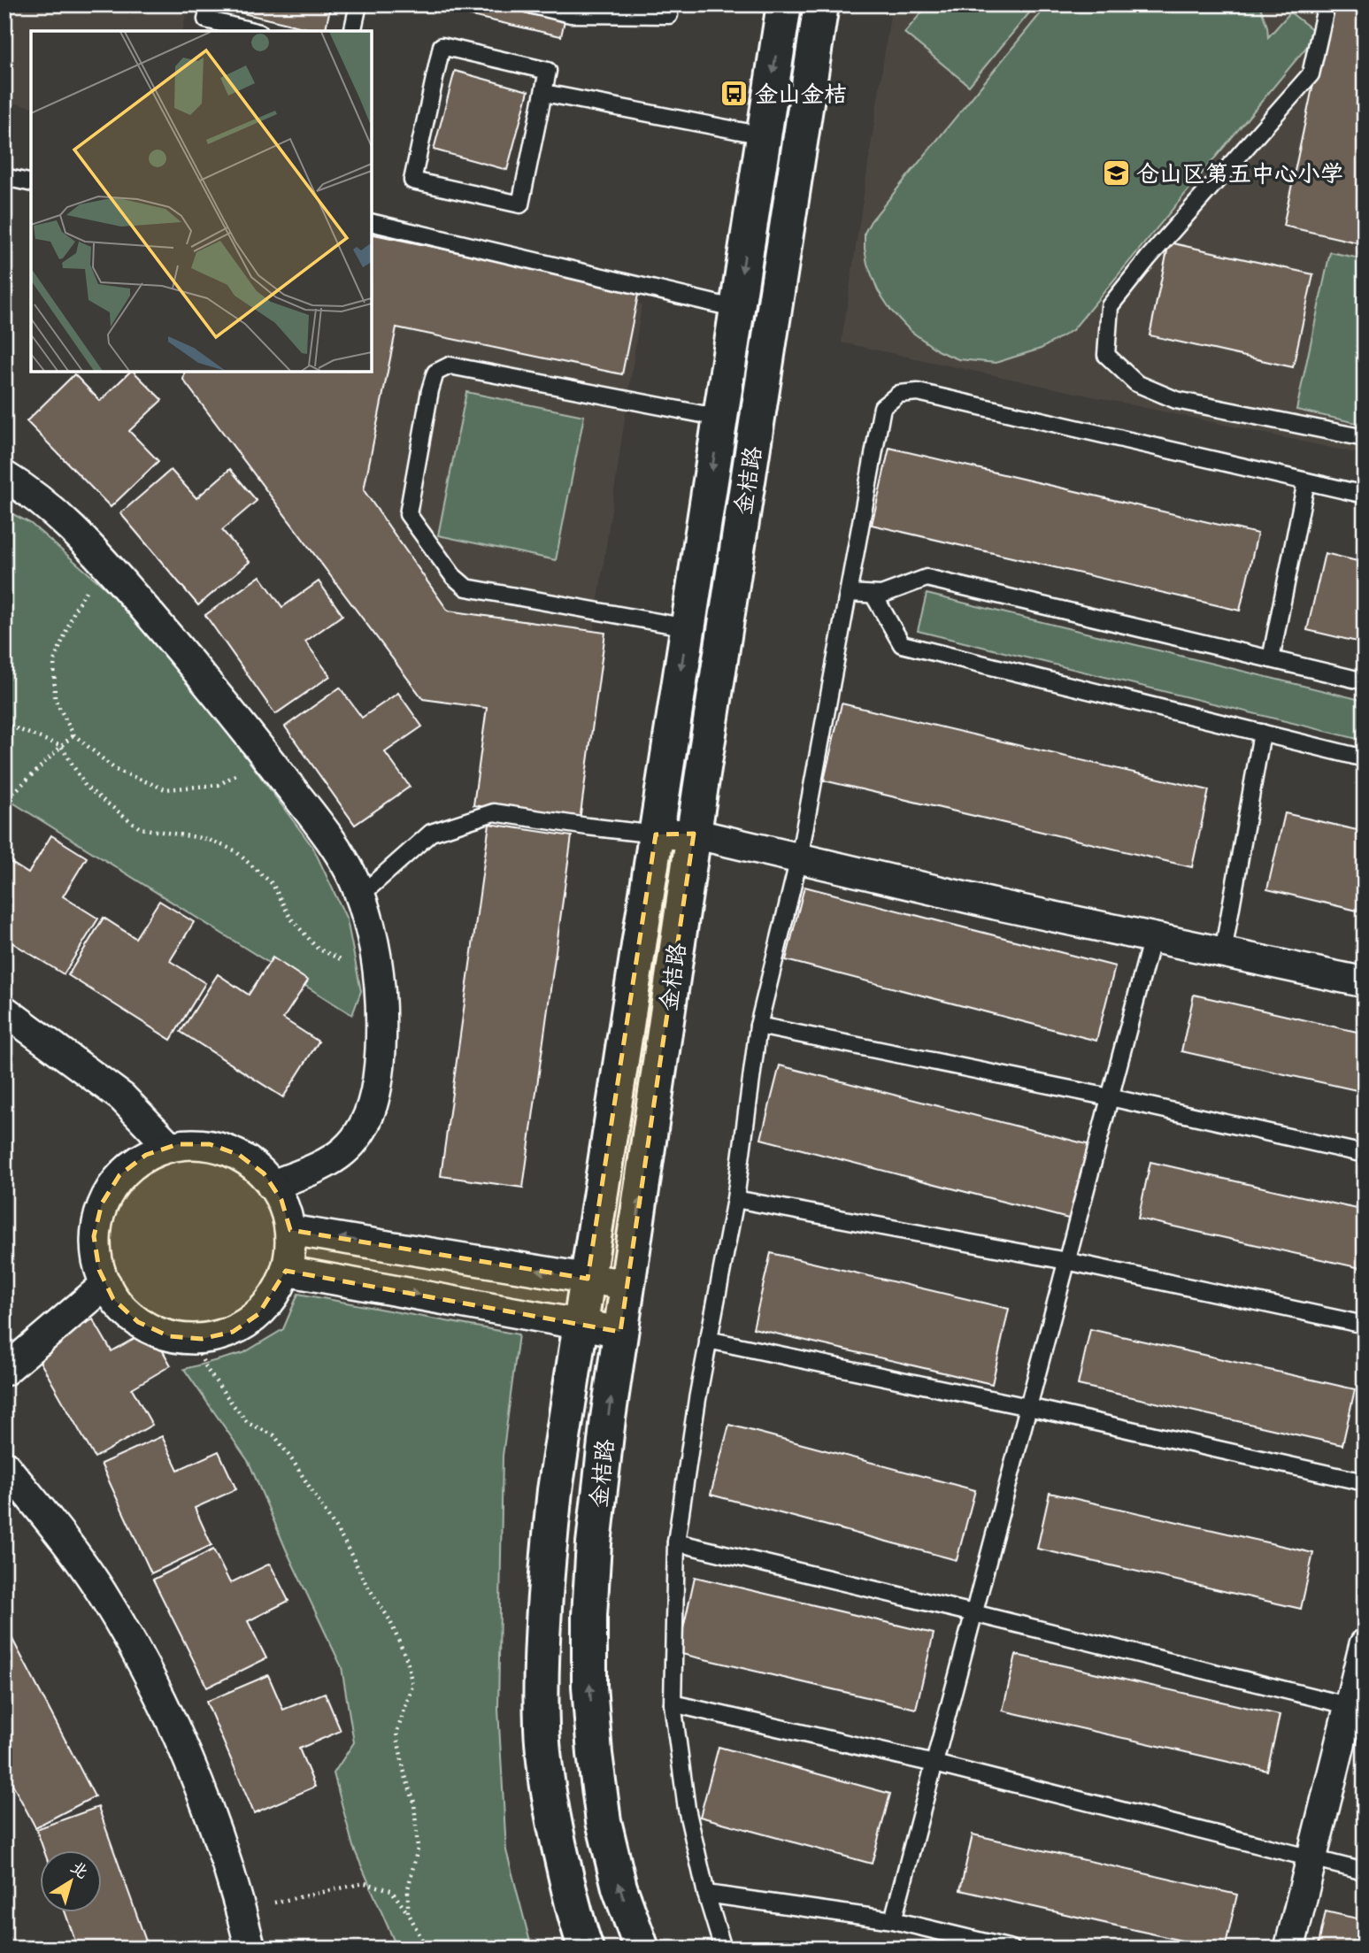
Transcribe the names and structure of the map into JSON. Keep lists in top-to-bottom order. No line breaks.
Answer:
{"streets":{"main road":["金桔路"]},"places":{"bus stop":["金山金桔"],"school or university":["仓山区第五中心小学"]},"north":"top right"}
